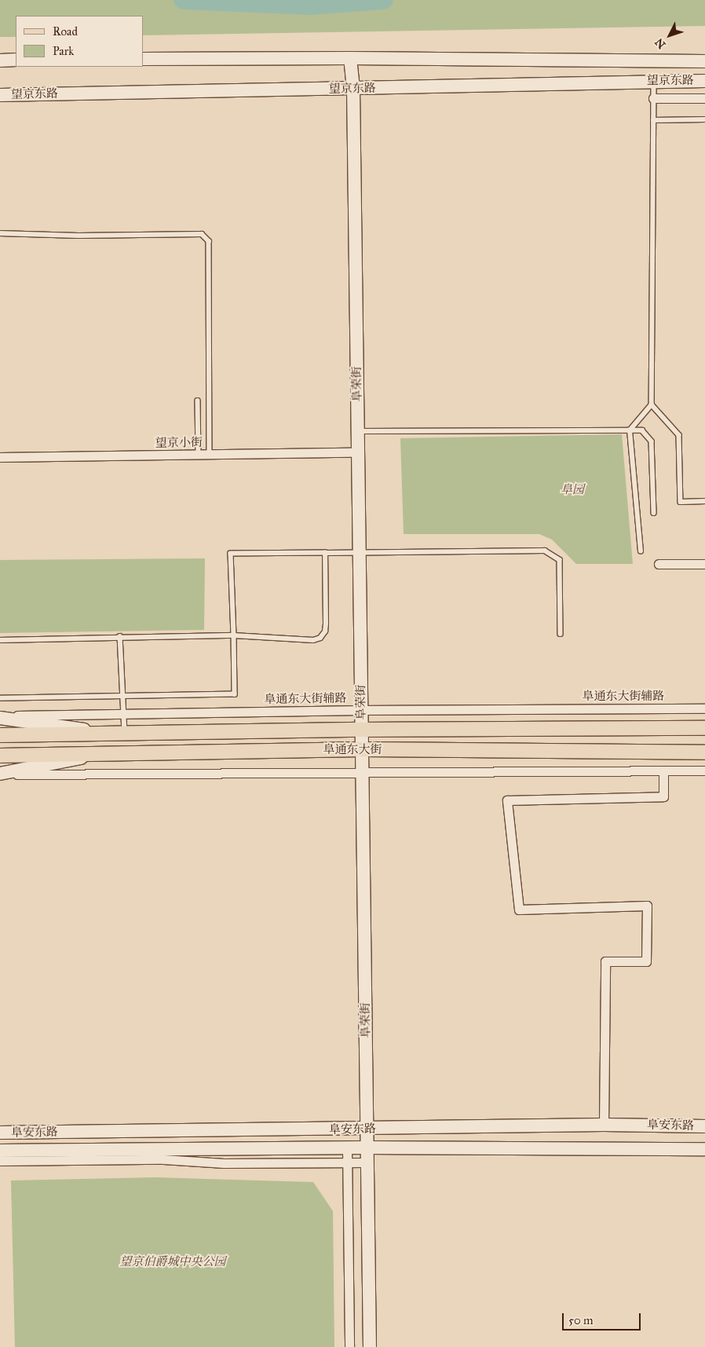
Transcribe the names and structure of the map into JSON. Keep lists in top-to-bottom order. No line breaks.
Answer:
{"streets":{"main road":["阜通东大街"],"street":["望京东路","阜荣街","望京小街","阜通东大街辅路","阜安东路"]},"crossings":[["望京东路","阜荣街"],["阜荣街","望京小街"],["阜荣街","阜通东大街辅路"],["阜荣街","阜通东大街"],["阜荣街","阜安东路"]],"parks":["阜园","望京伯爵城中央公园"],"legend":["Road","Park"],"scale_bar":"50 m","north":"bottom left"}
